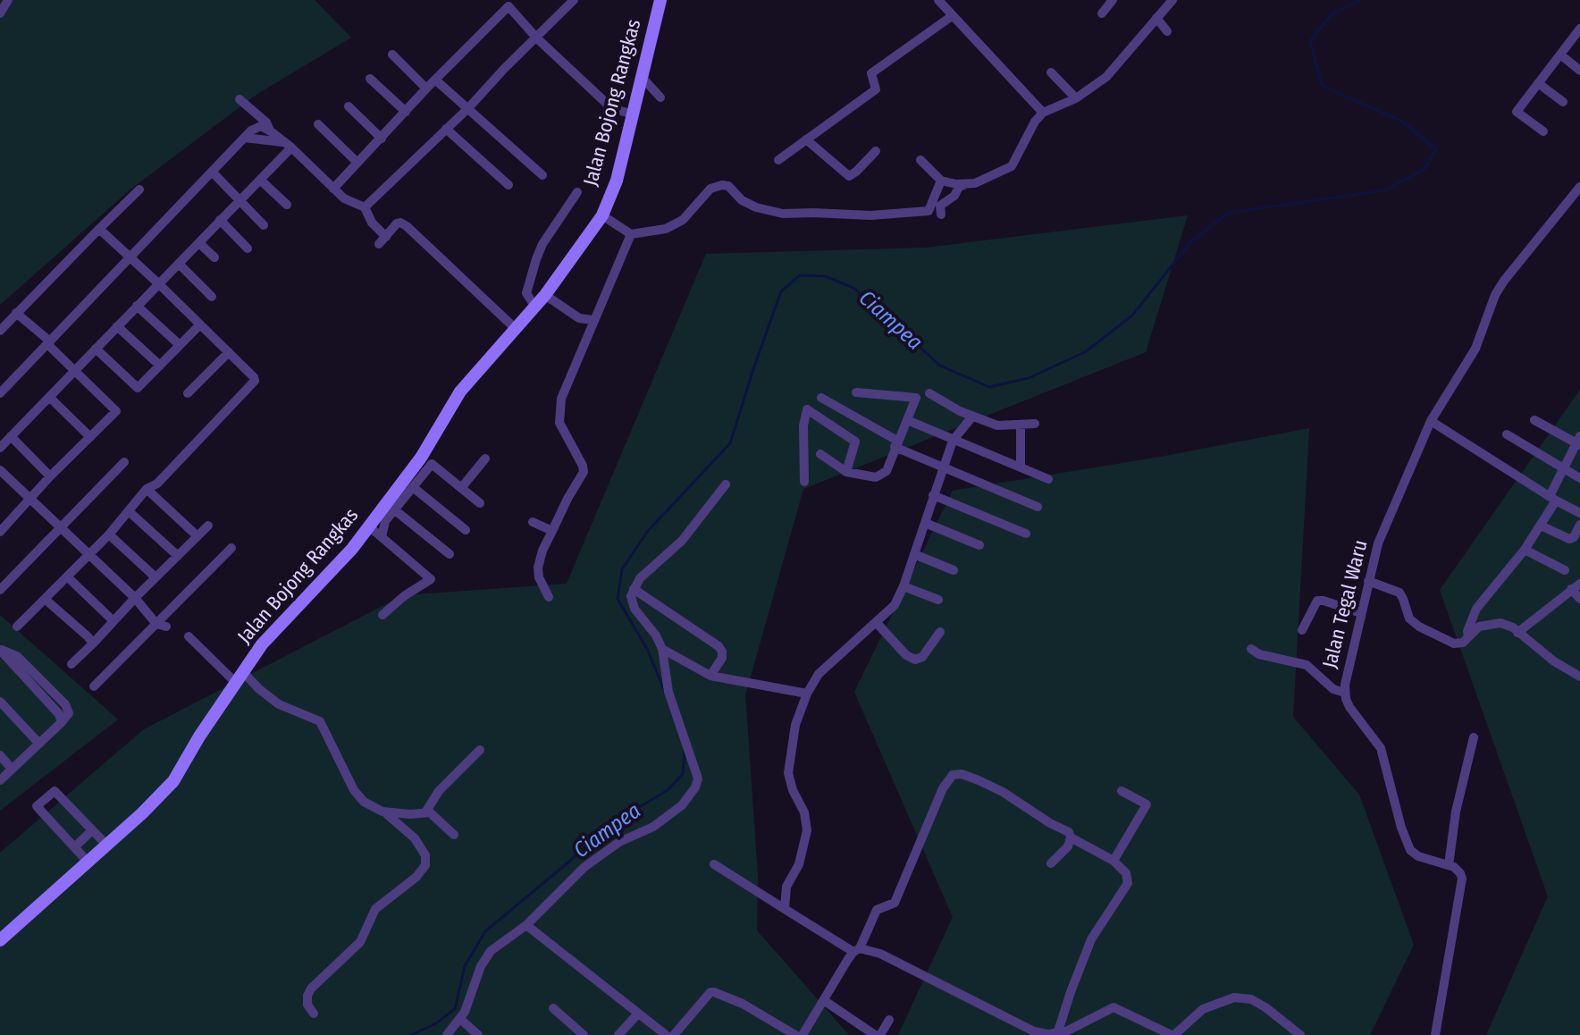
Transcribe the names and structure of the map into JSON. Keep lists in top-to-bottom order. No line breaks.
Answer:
{"streets":{"main road":["Jalan Bojong Rangkas"],"street":["Jalan Tegal Waru"]},"water":["Ciampea"]}
